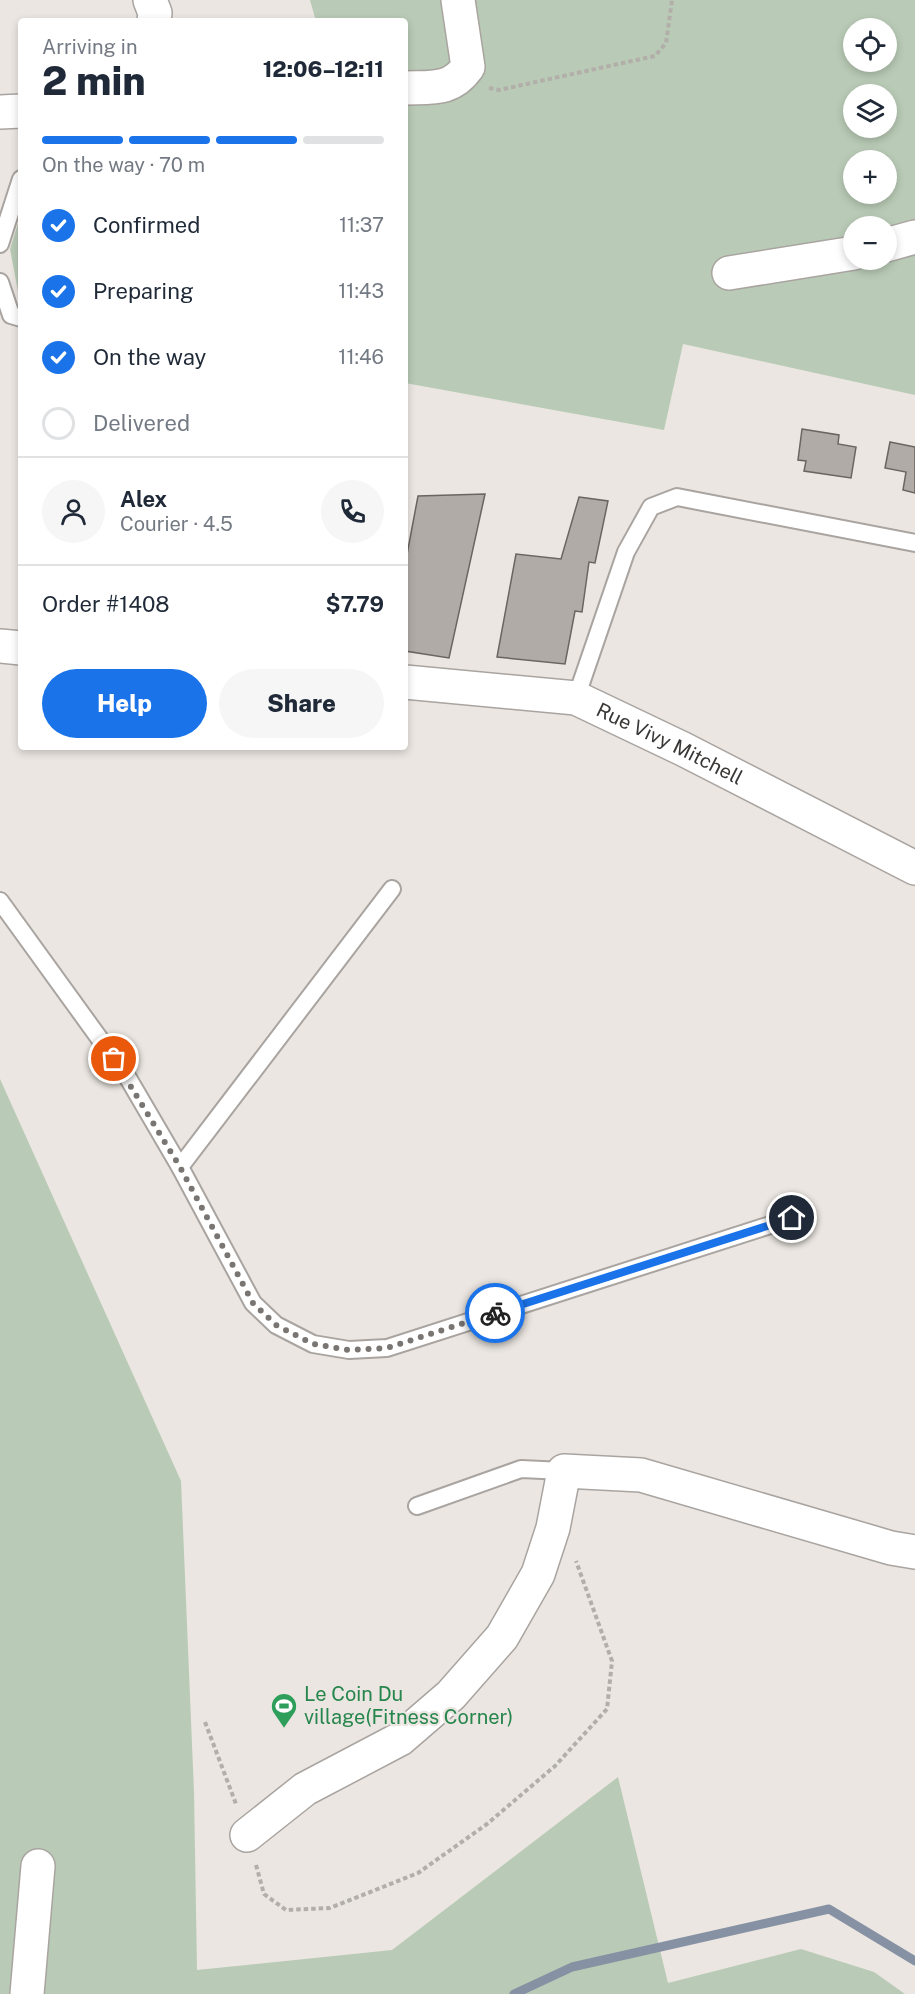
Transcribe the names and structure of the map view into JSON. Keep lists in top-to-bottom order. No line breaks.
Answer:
{"streets":{"street":["Rue Vivy Mitchell"]},"places":{"sports":["Le Coin Du village(Fitness Corner)"]},"page":{"map_buttons":["+","−"],"heading":["2 min","Arriving in","12:06–12:11"],"panel":["Alex","Courier · 4.5","Order #1408","$7.79"],"bar":"On the way · 70 m","list":[["Confirmed","11:37"],["Preparing","11:43"],["On the way","11:46"],"Delivered"],"buttons":["Help","Share"]}}
